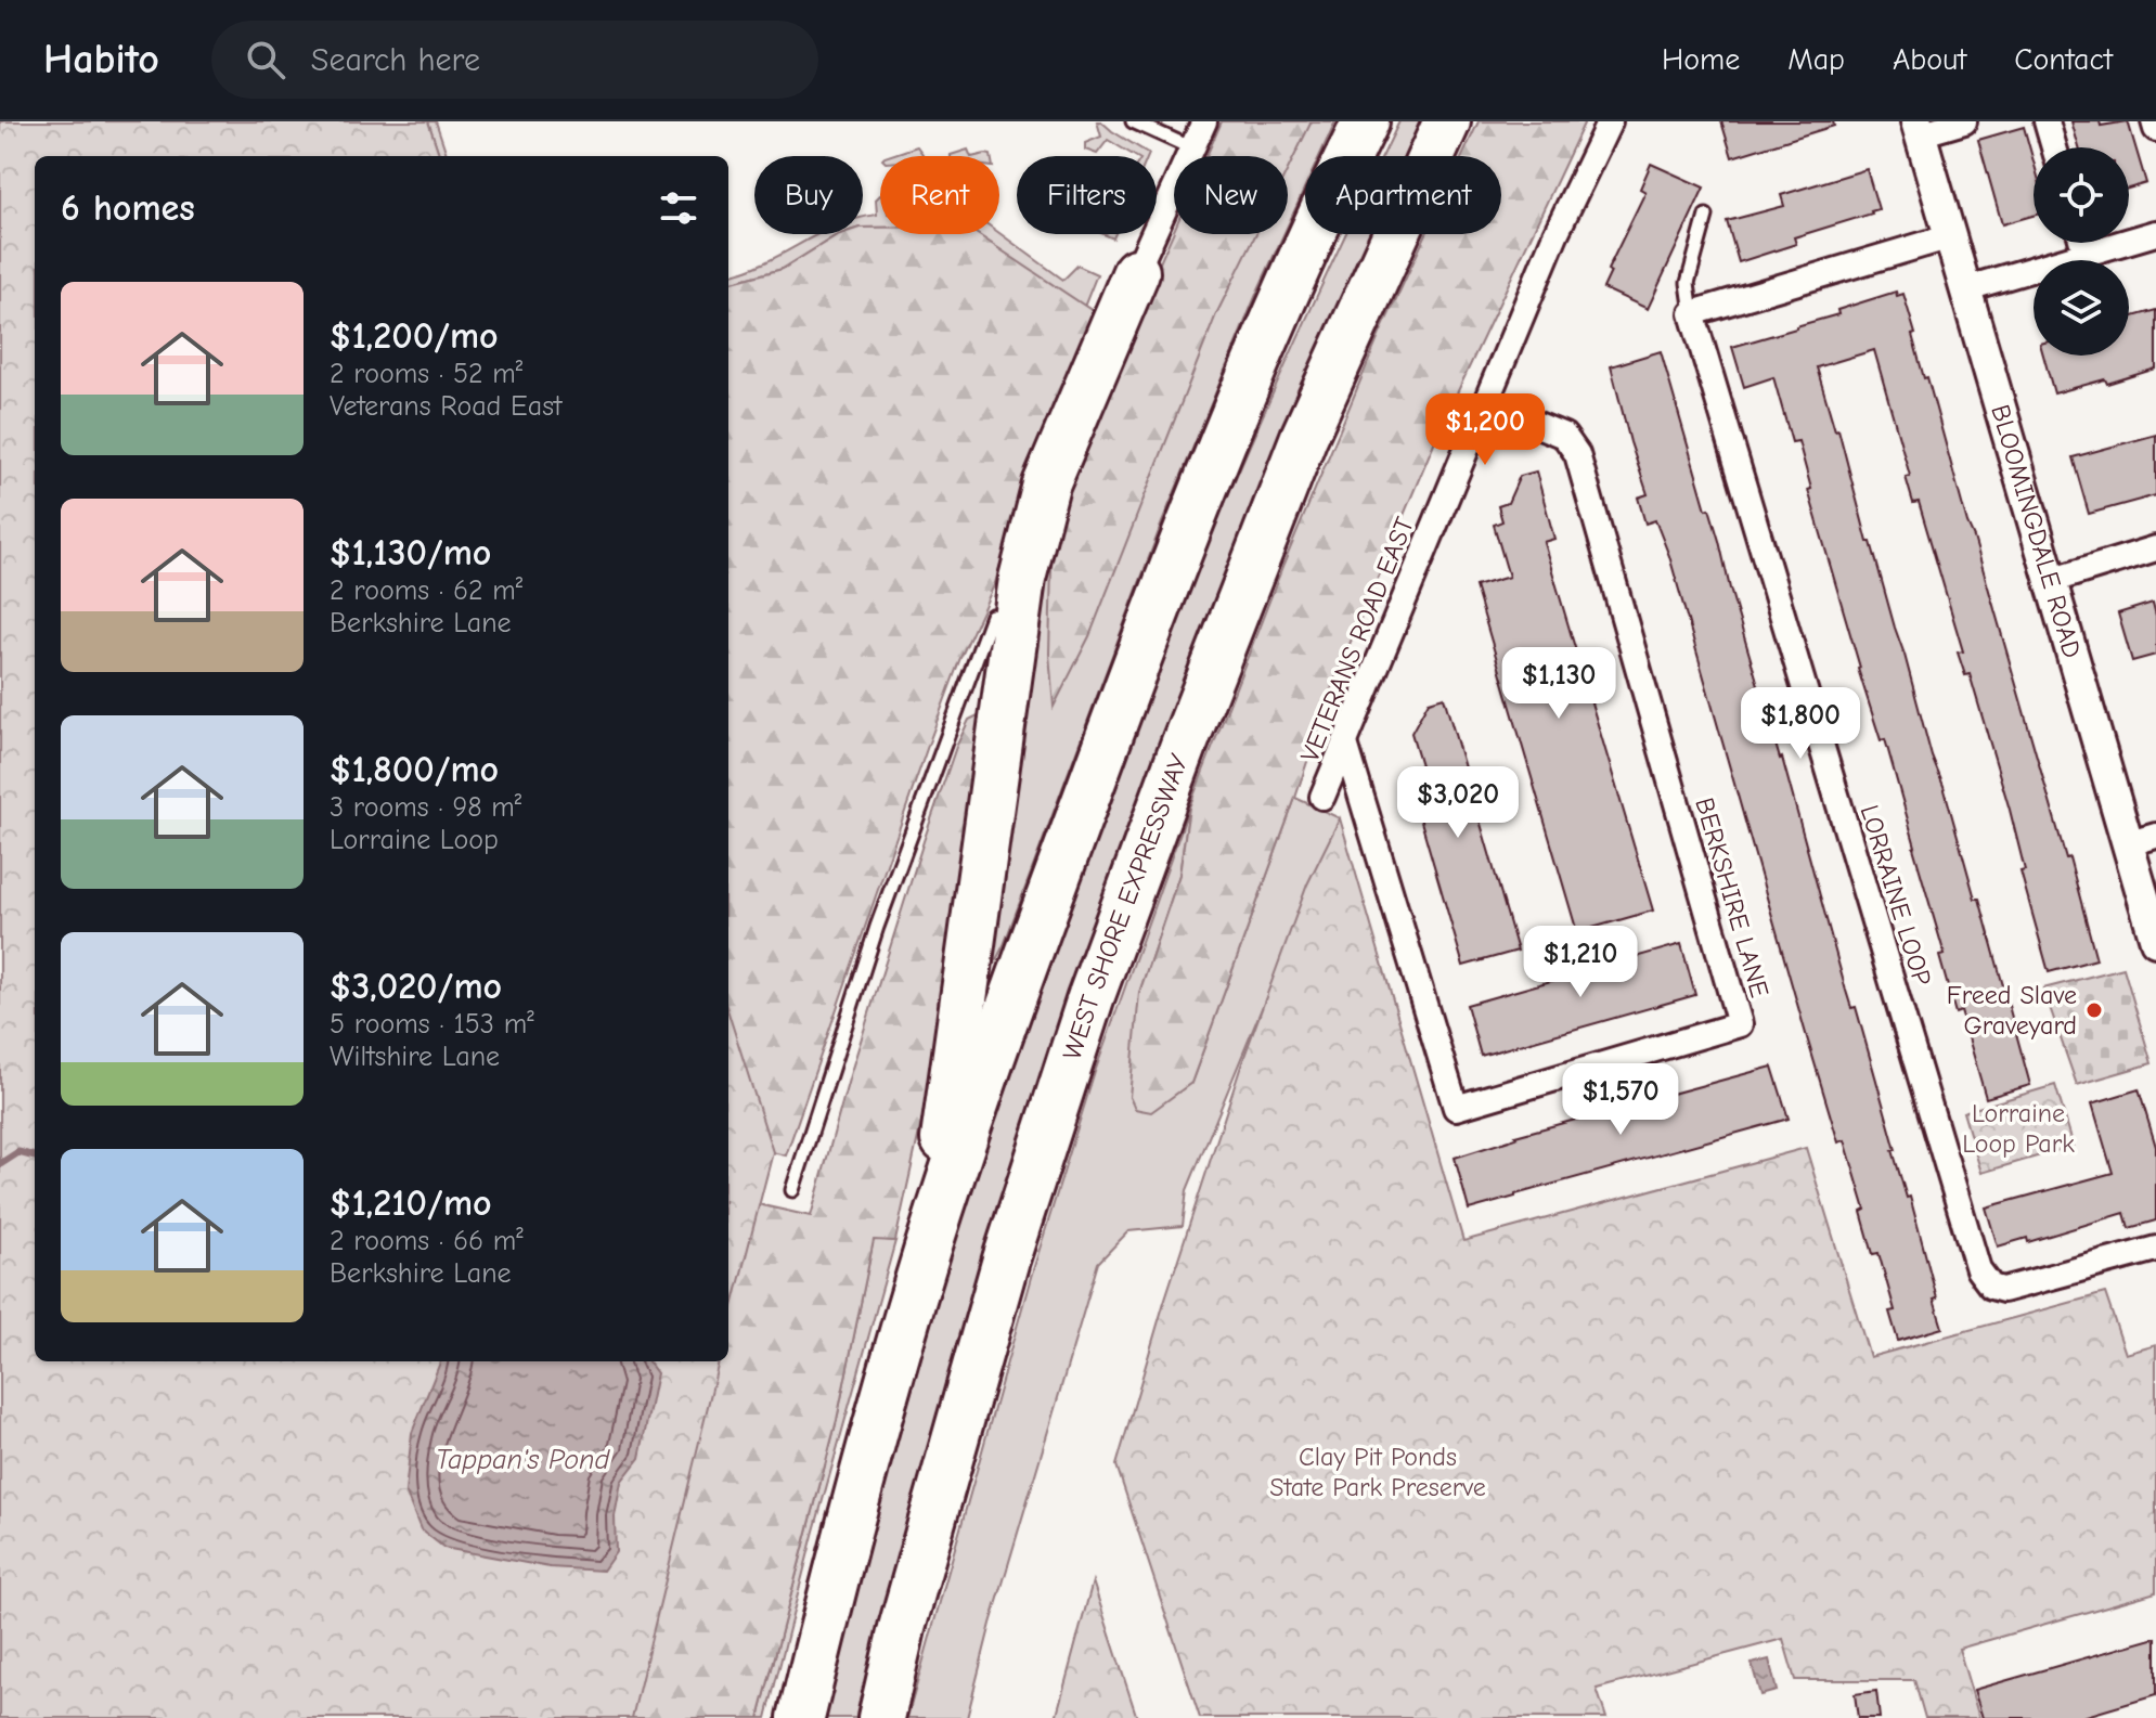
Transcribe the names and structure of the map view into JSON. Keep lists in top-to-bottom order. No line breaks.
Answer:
{"streets":{"highway":["WEST SHORE EXPRESSWAY"],"street":["BLOOMINGDALE ROAD","VETERANS ROAD EAST","LORRAINE LOOP","BERKSHIRE LANE"]},"crossings":[["VETERANS ROAD EAST","BERKSHIRE LANE"]],"water":["Tappan's Pond"],"parks":["Lorraine Loop Park","Clay Pit Ponds State Park Preserve"],"places":["Freed Slave Graveyard"],"page":{"header":"Habito","search":"Search here","nav":["Home","Map","About","Contact"],"chip":["Buy","Rent","Filters","New","Apartment"],"heading":"6 homes","list":[{"name":"$1,200/mo","note":"2 rooms · 52 m² · Veterans Road East"},{"name":"$1,130/mo","note":"2 rooms · 62 m² · Berkshire Lane"},{"name":"$1,800/mo","note":"3 rooms · 98 m² · Lorraine Loop"},{"name":"$3,020/mo","note":"5 rooms · 153 m² · Wiltshire Lane"},{"name":"$1,210/mo","note":"2 rooms · 66 m² · Berkshire Lane"}],"price":["$1,200","$1,130","$1,800","$3,020","$1,210","$1,570"]}}
